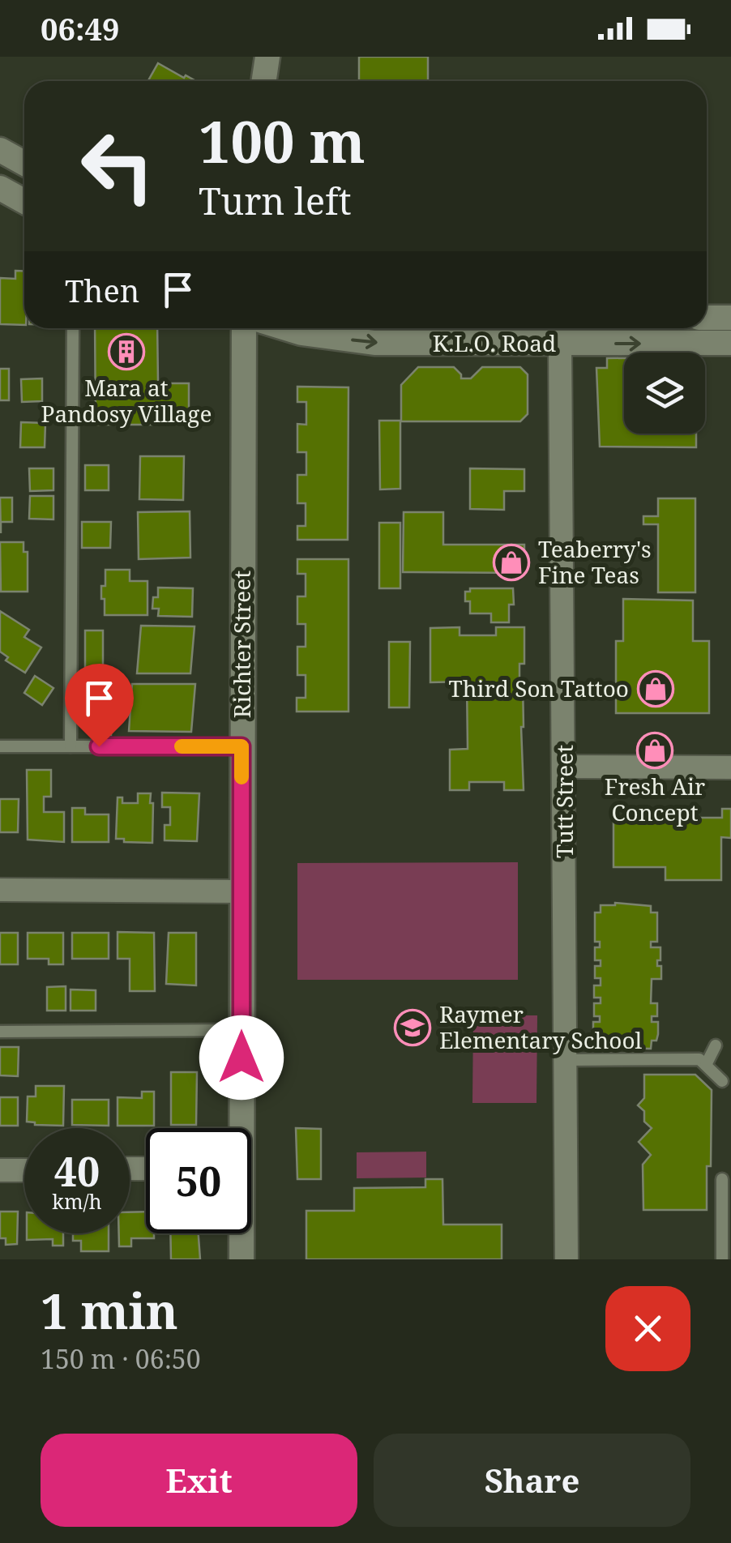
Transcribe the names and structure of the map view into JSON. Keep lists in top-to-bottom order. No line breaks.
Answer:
{"streets":{"main road":["K.L.O. Road","Richter Street"],"street":["Tutt Street"]},"crossings":[["K.L.O. Road","Tutt Street"]],"one_way":["K.L.O. Road"],"places":{"building":["Mara at Pandosy Village"],"shop":["Teaberry's Fine Teas","Third Son Tattoo","Fresh Air Concept"],"school or university":["Raymer Elementary School"]},"page":{"status":"06:49","turn":["100 m","Turn left"],"then":"Then","speed":"40 km/h","limit":"50","heading":["1 min","150 m · 06:50"],"buttons":["Exit","Share"]}}
